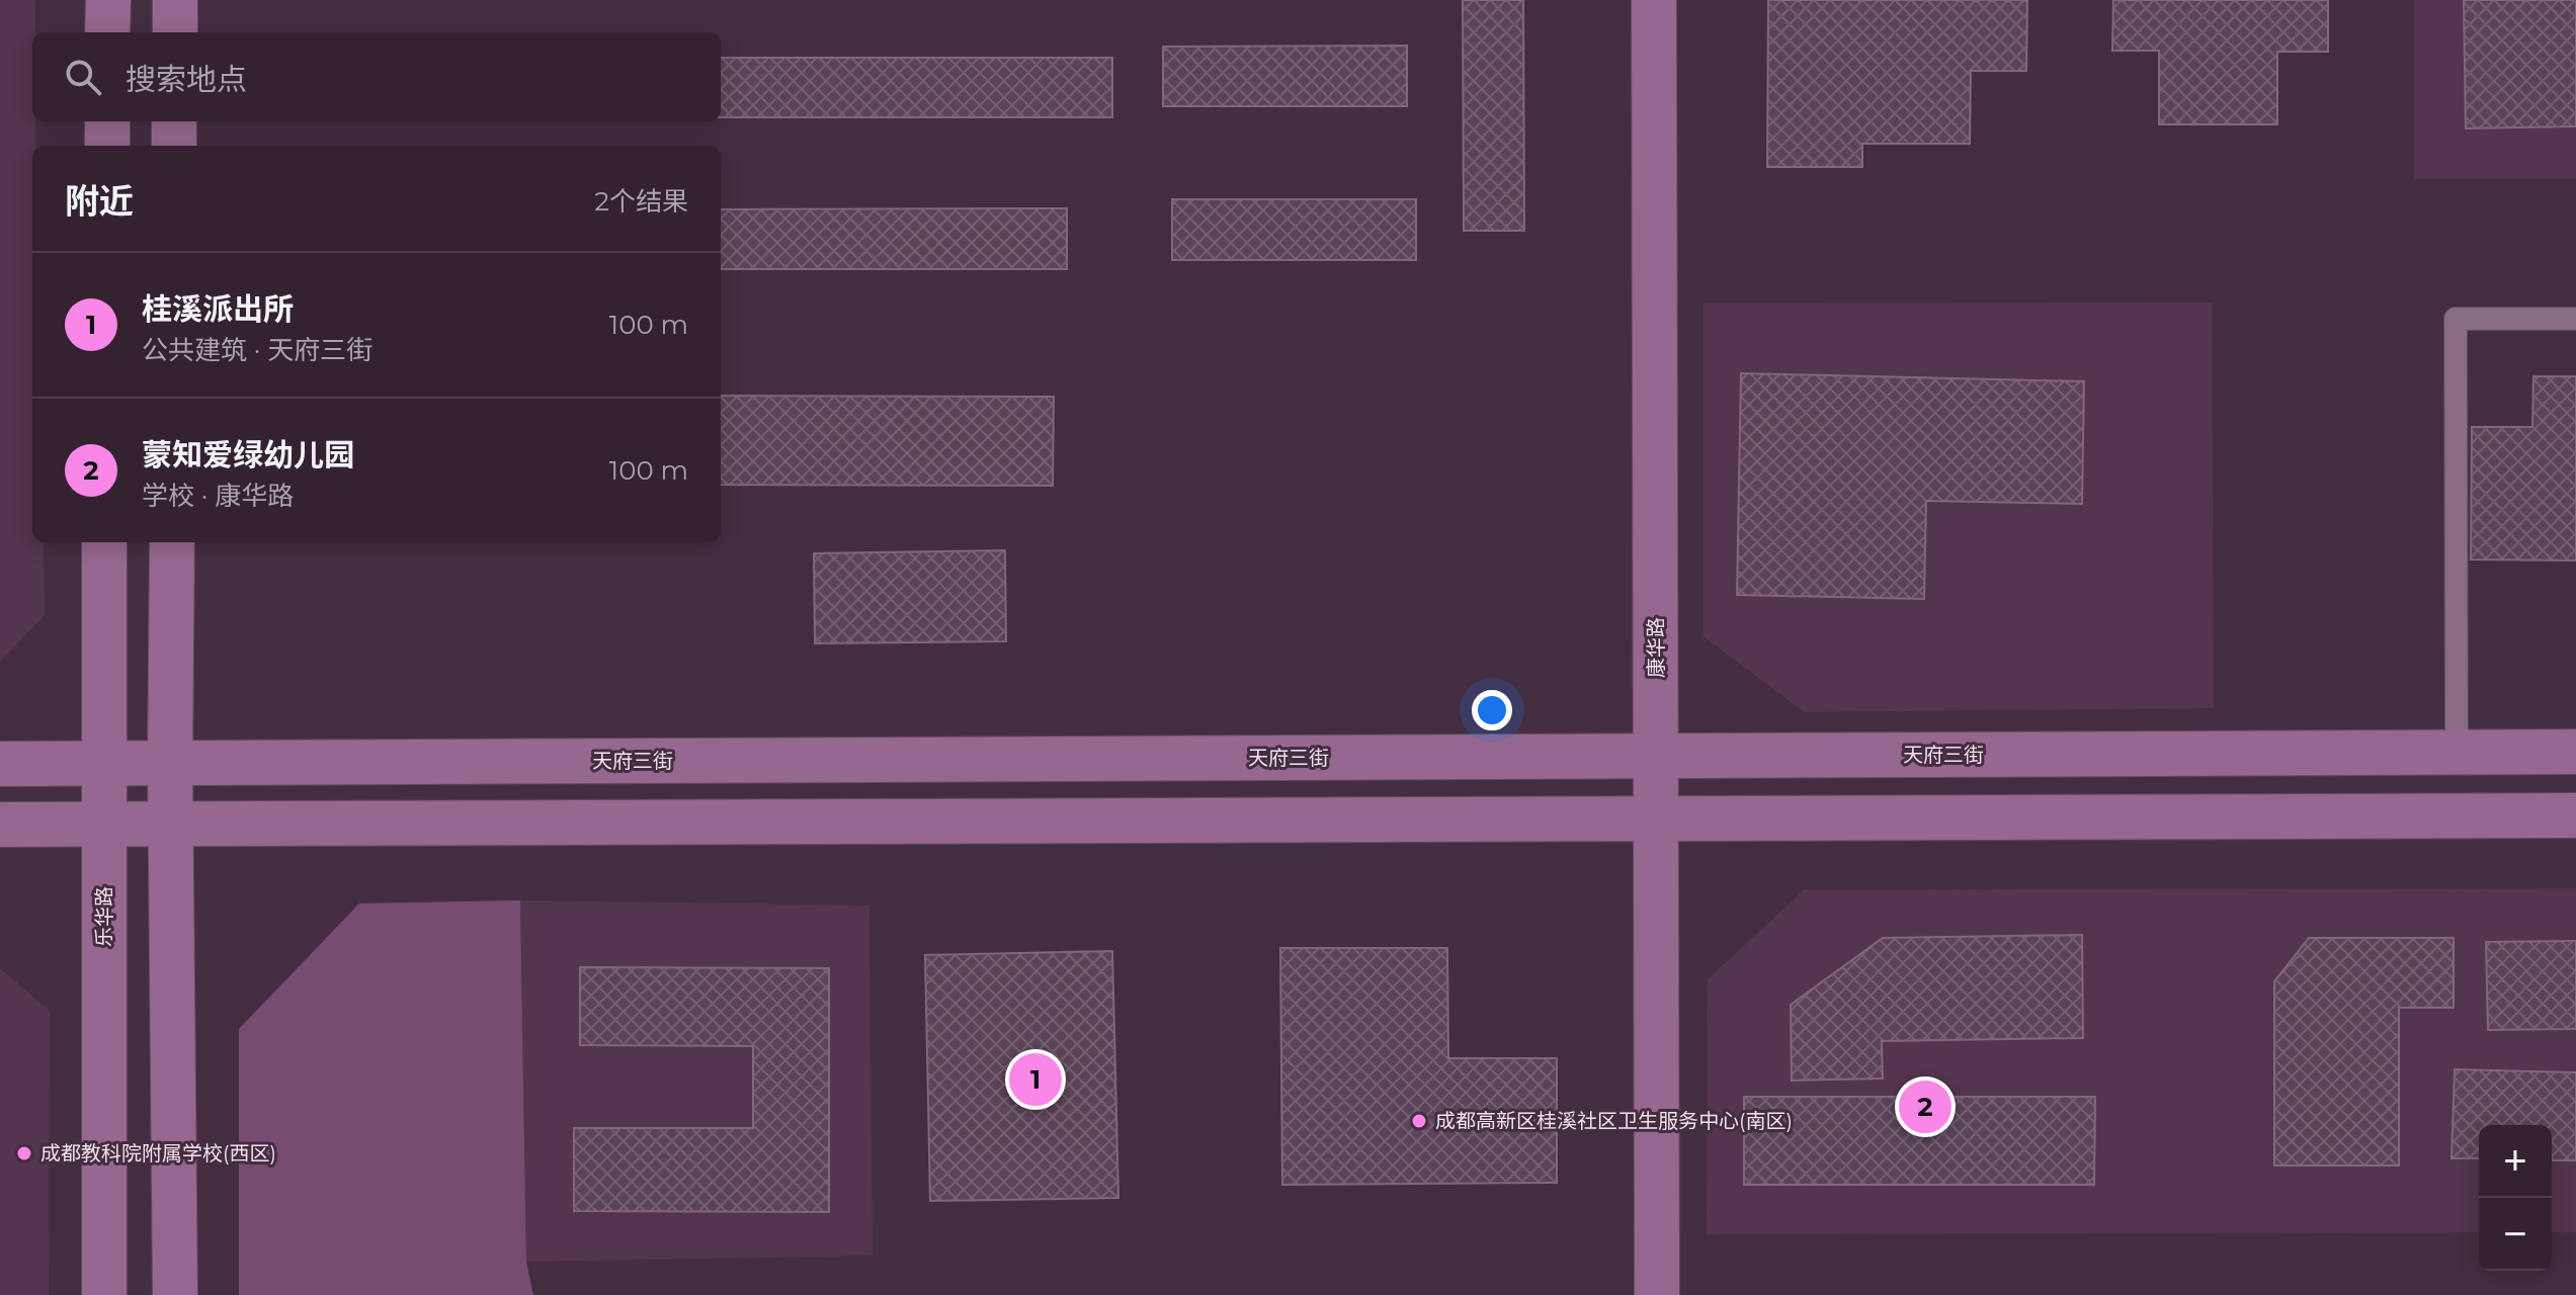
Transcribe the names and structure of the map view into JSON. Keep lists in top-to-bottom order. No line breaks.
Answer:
{"streets":{"street":["康华路","天府三街","乐华路"]},"crossings":[["康华路","天府三街"],["天府三街","乐华路"]],"places":["成都高新区桂溪社区卫生服务中心(南区)","成都教科院附属学校(西区)"],"page":{"search":"搜索地点","heading":["附近","2个结果"],"list":[{"mark":"1","name":"桂溪派出所","note":"公共建筑 · 天府三街","value":"100 m"},{"mark":"2","name":"蒙知爱绿幼儿园","note":"学校 · 康华路","value":"100 m"}],"pins":["1","2"],"map_buttons":["+","−"]}}
